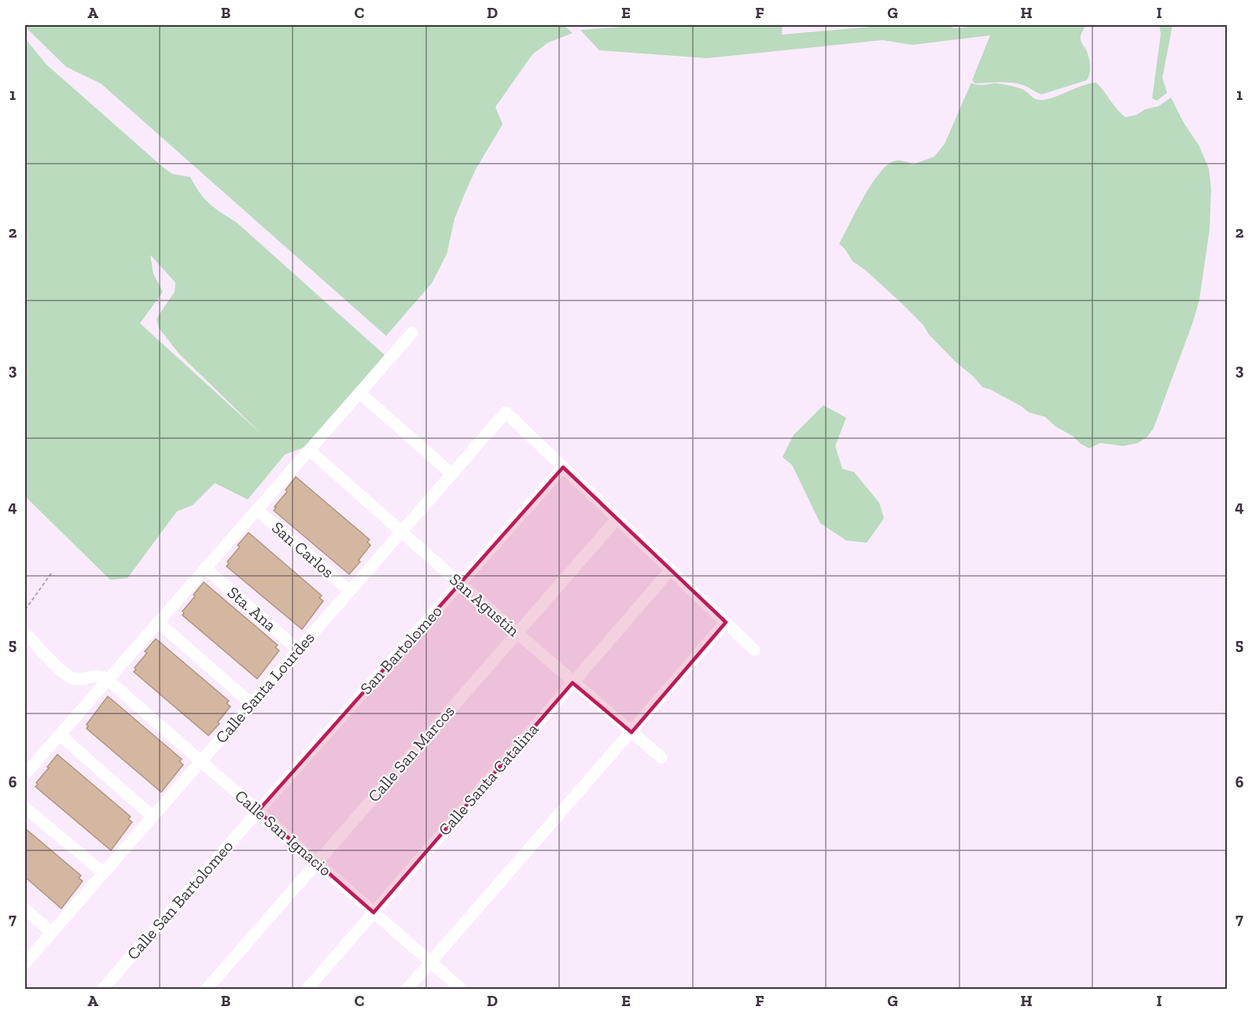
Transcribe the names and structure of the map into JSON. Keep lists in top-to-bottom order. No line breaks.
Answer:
{"streets":{"street":["San Carlos","San Agustín","Sta. Ana","San Bartolomeo","Calle Santa Lourdes","Calle San Marcos","Calle Santa Catalina","Calle San Ignacio","Calle San Bartolomeo"]},"crossings":[["San Carlos","Calle Santa Lourdes"],["San Agustín","San Bartolomeo"],["San Agustín","Calle Santa Lourdes"],["San Agustín","Calle San Marcos"],["San Agustín","Calle Santa Catalina"],["Sta. Ana","Calle Santa Lourdes"],["San Bartolomeo","Calle Santa Lourdes"],["San Bartolomeo","Calle San Ignacio"],["San Bartolomeo","Calle San Bartolomeo"],["Calle Santa Lourdes","Calle San Ignacio"],["Calle San Marcos","Calle San Ignacio"],["Calle Santa Catalina","Calle San Ignacio"],["Calle San Ignacio","Calle San Bartolomeo"]],"grid":{"columns":["A","B","C","D","E","F","G","H","I"],"rows":["1","2","3","4","5","6","7"]}}
